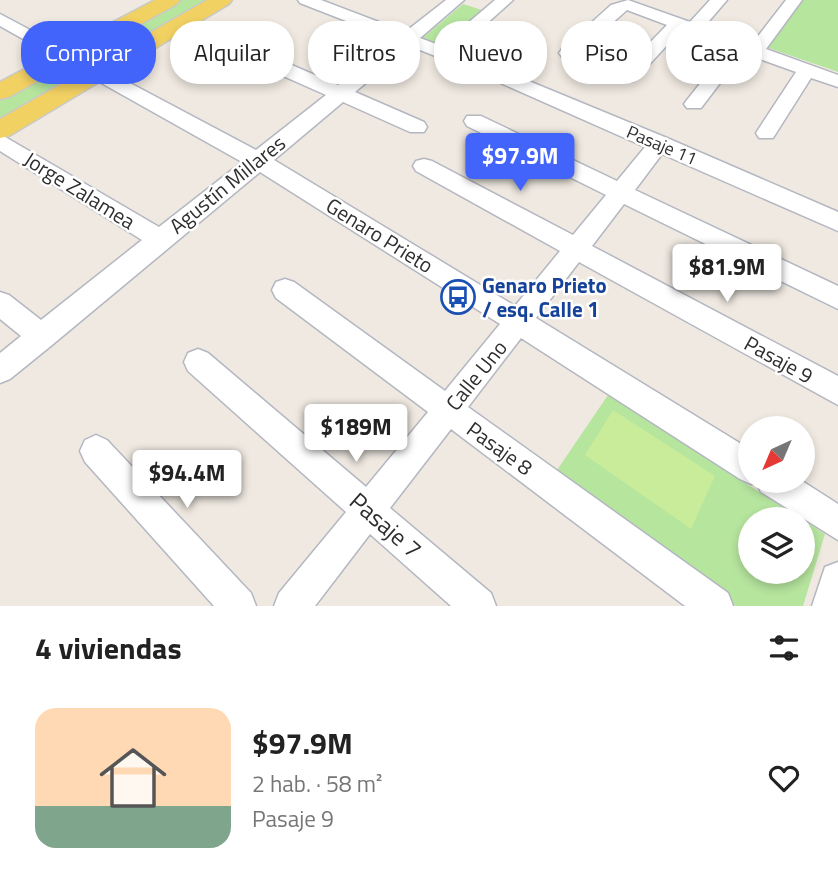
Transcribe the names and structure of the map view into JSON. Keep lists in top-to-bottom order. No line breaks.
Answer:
{"streets":{"street":["Pasaje 11","Agustín Millares","Jorge Zalamea","Genaro Prieto","Pasaje 9","Calle Uno","Pasaje 8","Pasaje 7"]},"crossings":[["Pasaje 11","Calle Uno"],["Agustín Millares","Jorge Zalamea"],["Agustín Millares","Genaro Prieto"],["Genaro Prieto","Calle Uno"],["Pasaje 9","Calle Uno"],["Calle Uno","Pasaje 8"],["Calle Uno","Pasaje 7"]],"places":{"bus stop":["Genaro Prieto / esq. Calle 1"]},"north":"bottom left","page":{"chip":["Comprar","Alquilar","Filtros","Nuevo","Piso","Casa"],"price":["$97.9M","$81.9M","$189M","$94.4M"],"heading":"4 viviendas","list":[{"name":"$97.9M","note":"2 hab. · 58 m² · Pasaje 9"}]}}
